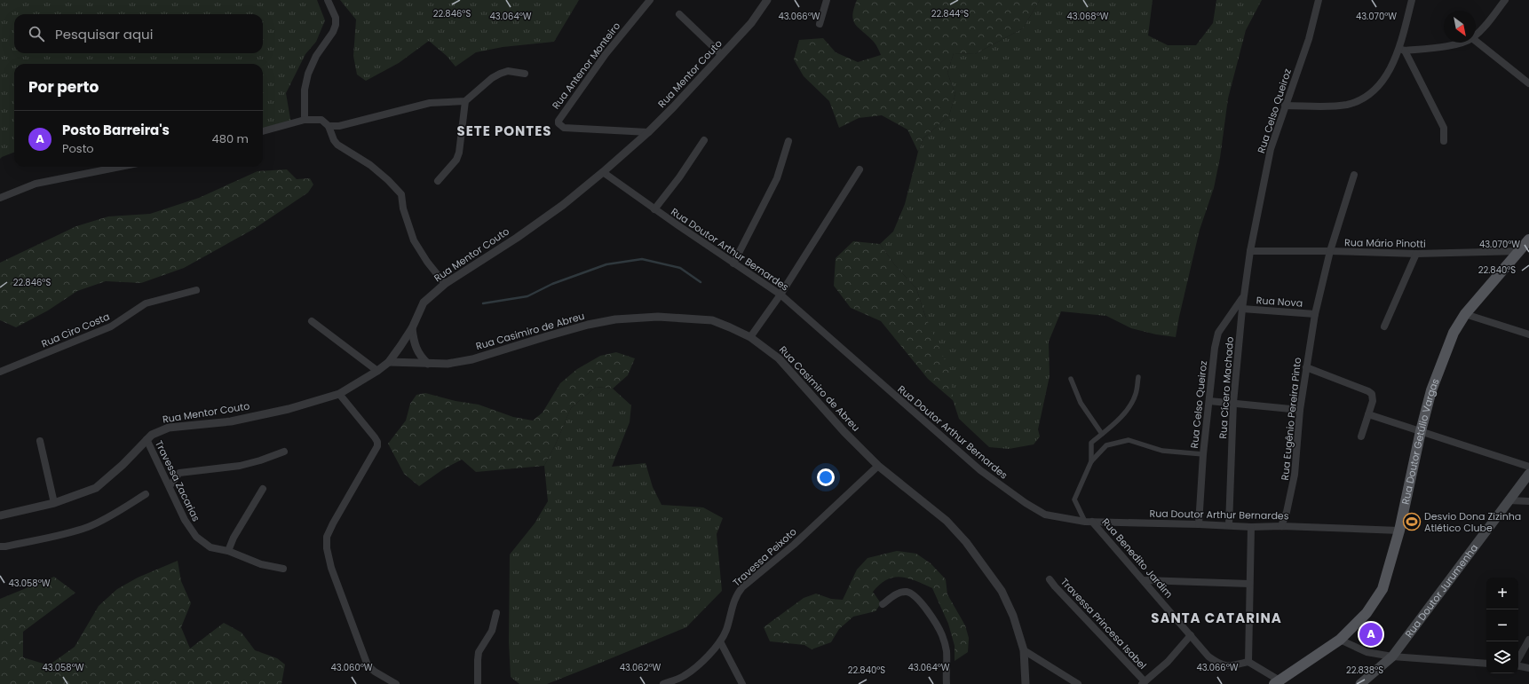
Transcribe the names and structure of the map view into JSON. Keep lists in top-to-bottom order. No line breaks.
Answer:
{"streets":{"main road":["Rua Doutor Getúlio Vargas","Rua Doutor Jurumenha"],"street":["Rua Antenor Monteiro","Rua Mentor Couto","Rua Celso Queiroz","Rua Mário Pinotti","Rua Doutor Arthur Bernardes","Rua Nova","Rua Ciro Costa","Rua Casimiro de Abreu","Rua Cícero Machado","Rua Eugênio Pereira Pinto","Travessa Zacarias","Travessa Peixoto","Rua Benedito Jardim","Travessa Princesa Isabel"]},"crossings":[["Rua Antenor Monteiro","Rua Mentor Couto"],["Rua Mentor Couto","Rua Doutor Arthur Bernardes"],["Rua Mentor Couto","Rua Casimiro de Abreu"],["Rua Mentor Couto","Travessa Zacarias"],["Rua Celso Queiroz","Rua Mário Pinotti"],["Rua Celso Queiroz","Rua Doutor Arthur Bernardes"],["Rua Celso Queiroz","Rua Cícero Machado"],["Rua Mário Pinotti","Rua Cícero Machado"],["Rua Mário Pinotti","Rua Eugênio Pereira Pinto"],["Rua Mário Pinotti","Rua Doutor Getúlio Vargas"],["Rua Doutor Arthur Bernardes","Rua Cícero Machado"],["Rua Doutor Arthur Bernardes","Rua Eugênio Pereira Pinto"],["Rua Doutor Arthur Bernardes","Rua Doutor Getúlio Vargas"],["Rua Doutor Arthur Bernardes","Rua Benedito Jardim"],["Rua Nova","Rua Cícero Machado"],["Rua Nova","Rua Eugênio Pereira Pinto"],["Rua Casimiro de Abreu","Travessa Peixoto"]],"districts":["SETE PONTES","SANTA CATARINA"],"places":{"sports":["Desvio Dona Zizinha Atlético Clube"]},"north":"bottom right","page":{"search":"Pesquisar aqui","heading":"Por perto","list":[{"mark":"A","name":"Posto Barreira's","note":"Posto","value":"480 m"}],"map_buttons":["+","−"],"pins":"A"},"coordinates":["22.846°S","22.844°S","43.064°W","43.066°W","43.068°W","43.070°W","22.840°S","43.058°W","43.060°W","43.062°W","22.838°S"]}
